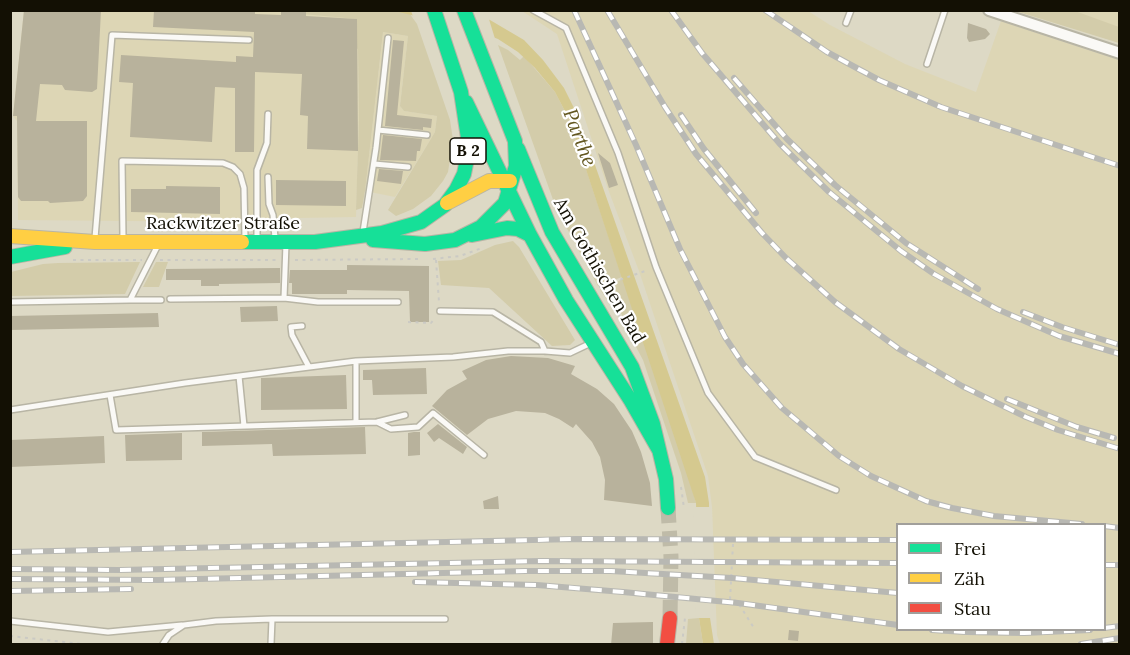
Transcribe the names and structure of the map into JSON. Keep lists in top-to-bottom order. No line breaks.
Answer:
{"streets":{"main road":["B 2","Rackwitzer Straße","Am Gothischen Bad"]},"crossings":[["B 2","Rackwitzer Straße"],["B 2","Am Gothischen Bad"],["Rackwitzer Straße","Am Gothischen Bad"]],"water":["Parthe"],"legend":["Frei","Zäh","Stau"]}
